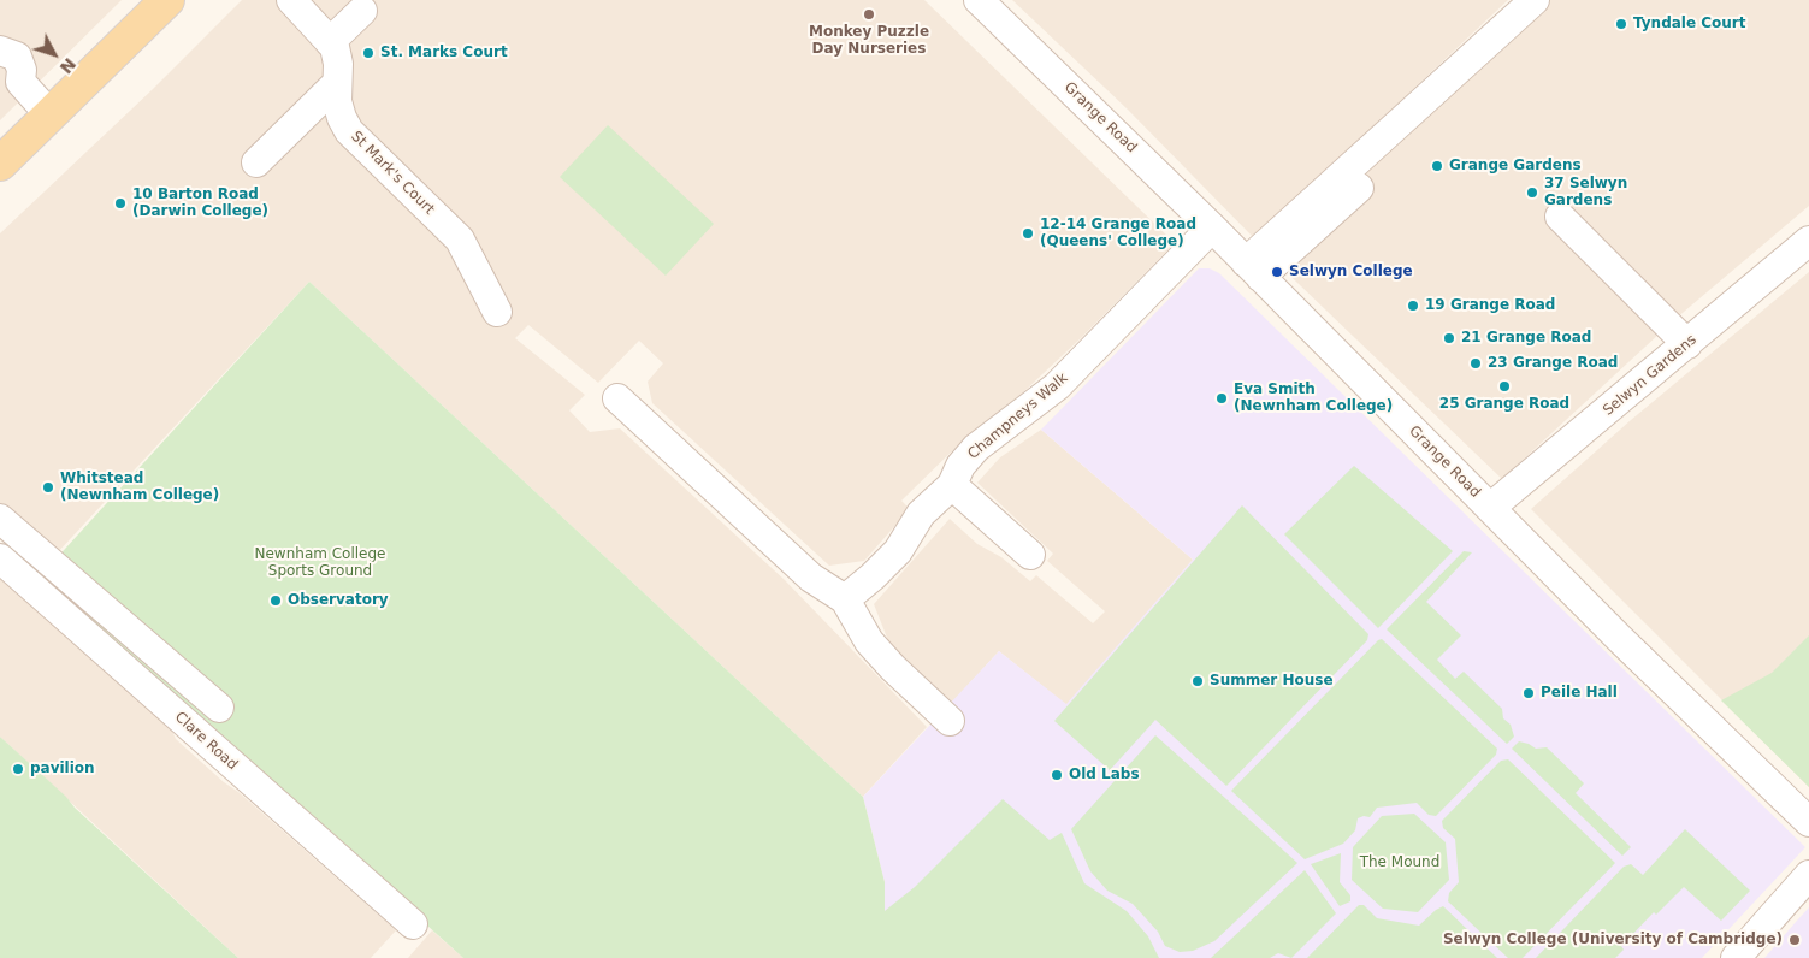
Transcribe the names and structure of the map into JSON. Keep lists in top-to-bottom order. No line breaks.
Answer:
{"streets":{"street":["Grange Road","St Mark's Court","Selwyn Gardens","Champneys Walk","Clare Road"]},"crossings":[["Grange Road","Selwyn Gardens"],["Grange Road","Champneys Walk"]],"parks":["Newnham College Sports Ground","The Mound"],"places":["Monkey Puzzle Day Nurseries","Tyndale Court","St. Marks Court","Grange Gardens","37 Selwyn Gardens","10 Barton Road (Darwin College)","12-14 Grange Road (Queens' College)","Selwyn College","19 Grange Road","21 Grange Road","23 Grange Road","25 Grange Road","Eva Smith (Newnham College)","Whitstead (Newnham College)","Observatory","Summer House","Peile Hall","pavilion","Old Labs","Selwyn College (University of Cambridge)"],"north":"bottom right"}
